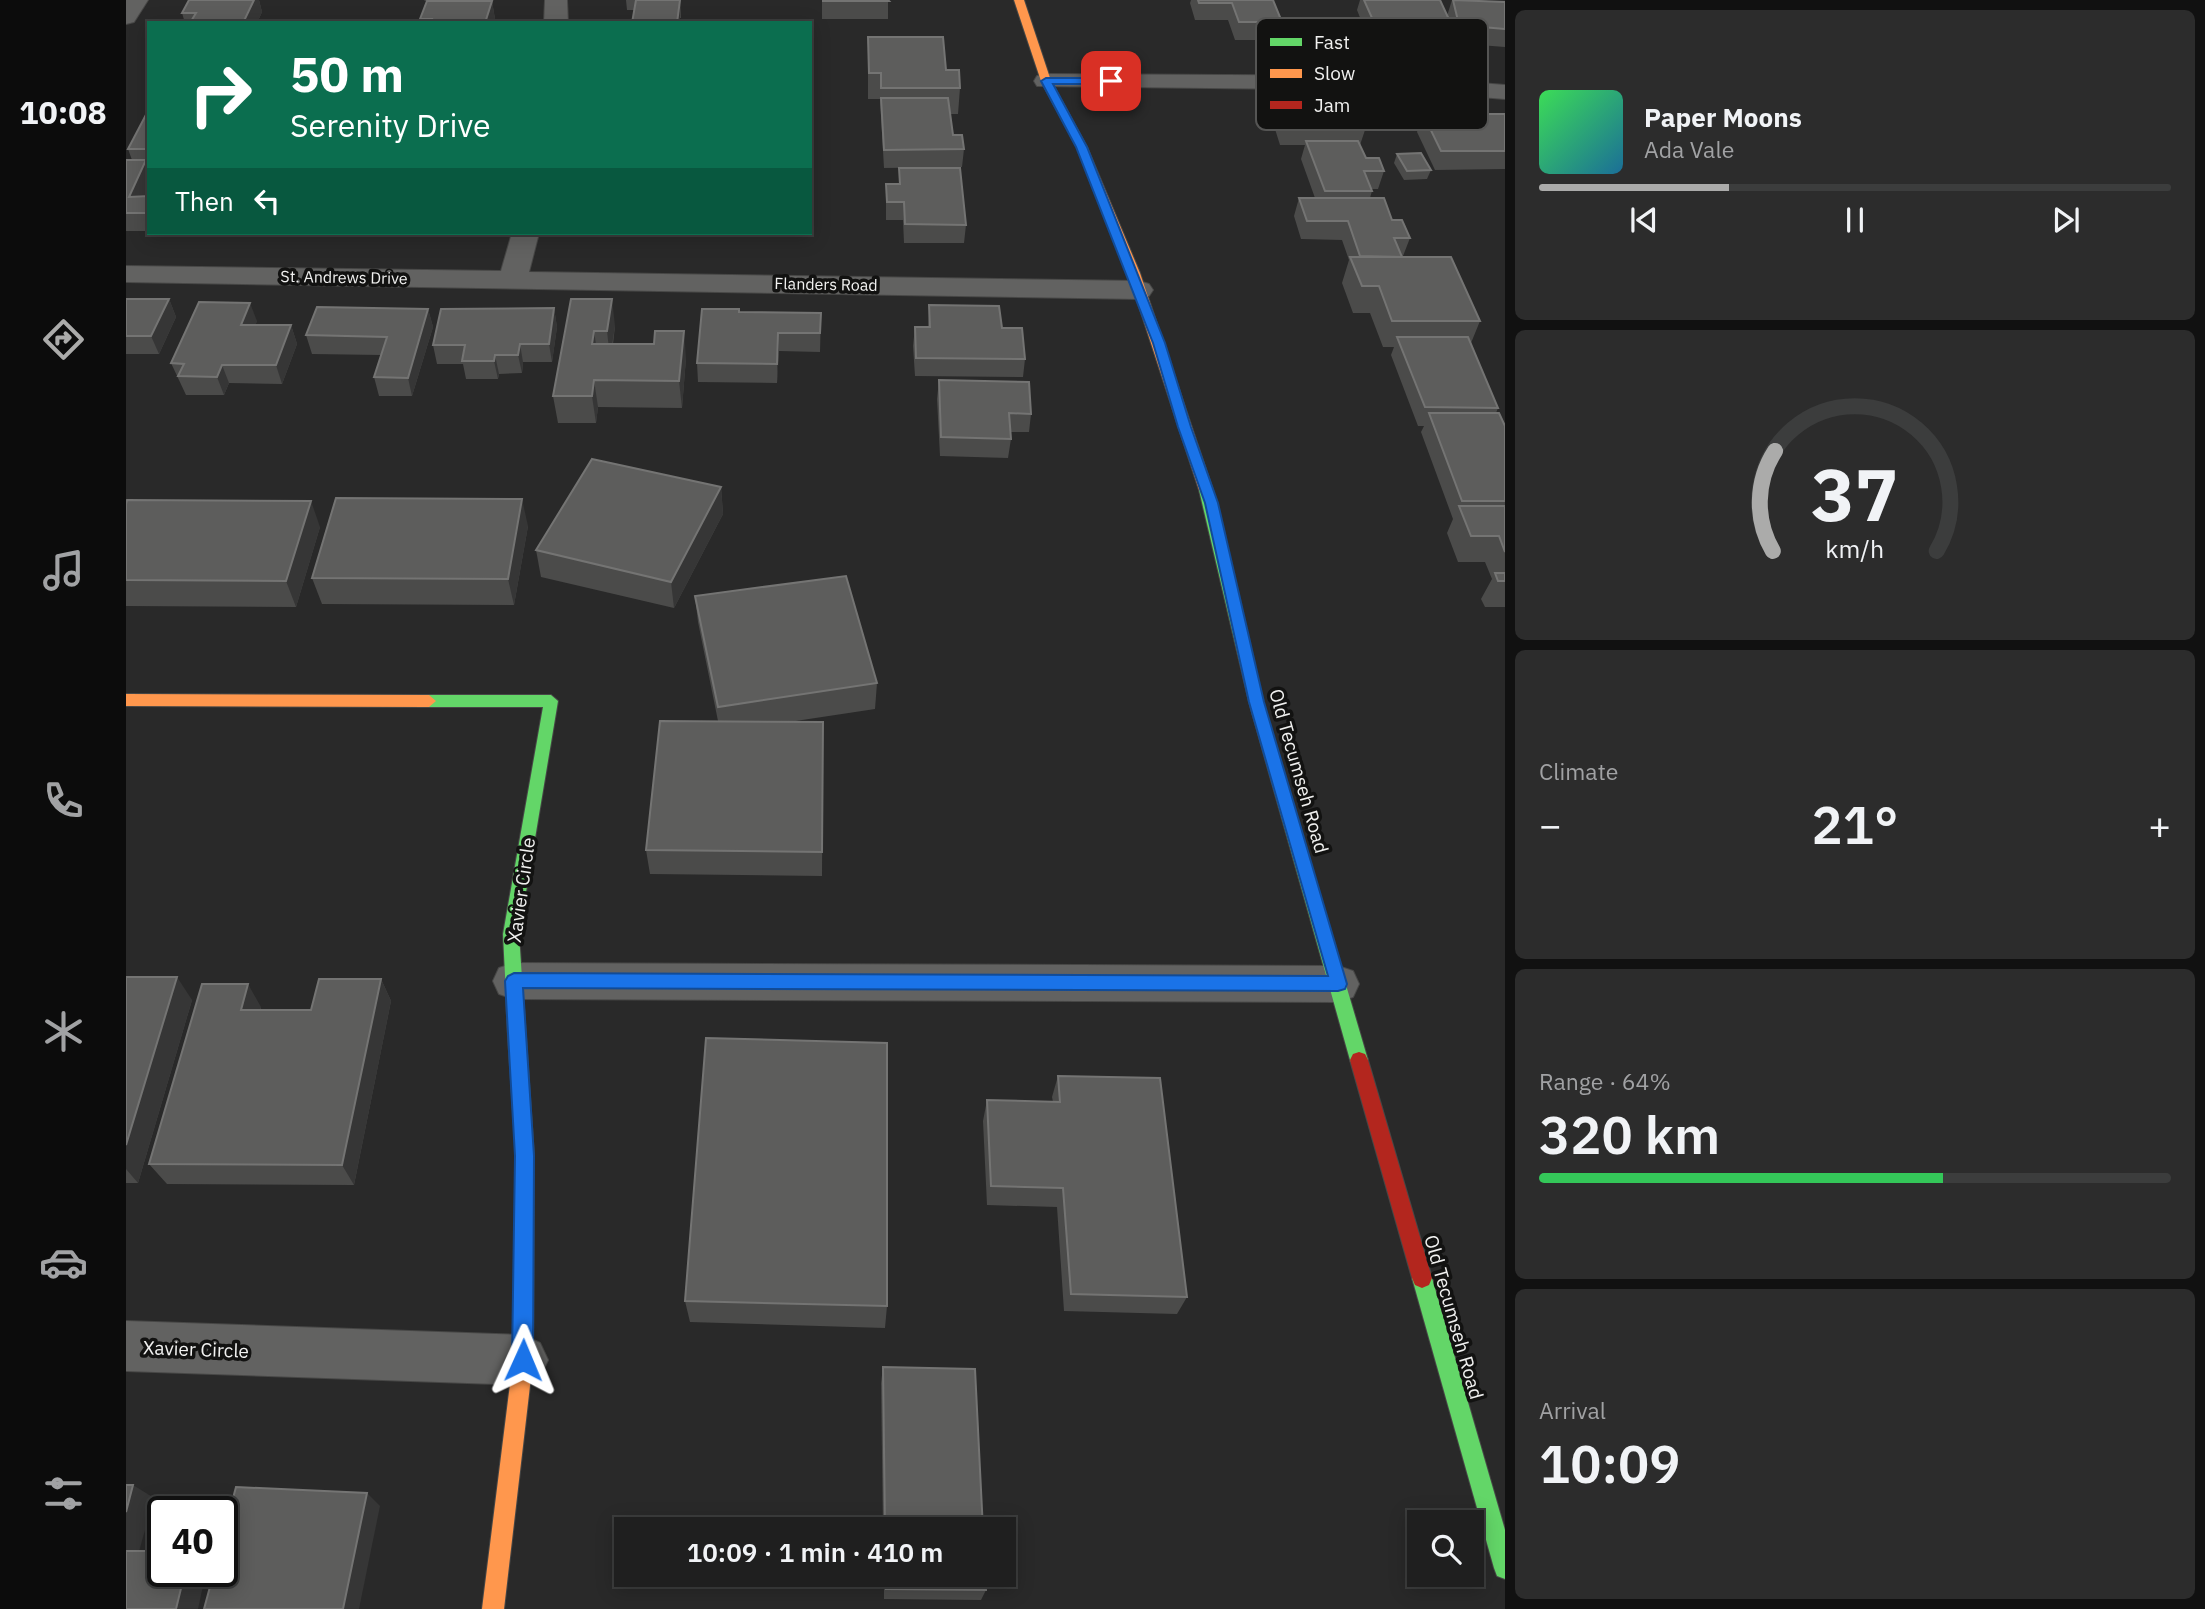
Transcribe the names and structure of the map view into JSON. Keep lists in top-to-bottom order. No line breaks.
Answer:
{"streets":{"main road":["Old Tecumseh Road","Xavier Circle"],"street":["St. Andrews Drive","Flanders Road"]},"crossings":[["St. Andrews Drive","Flanders Road"],["Flanders Road","Old Tecumseh Road"]],"legend":["Fast","Slow","Jam"],"page":{"tabs":"10:08","turn":["50 m","Serenity Drive"],"song":["Paper Moons","Ada Vale"],"then":"Then","tile":["Climate",["Range · 64%","320 km"],["Arrival","10:09"]],"heat":["−","21°","+"],"limit":"40","trip":"10:09 · 1 min · 410 m","gauge":["37","km/h"]}}
